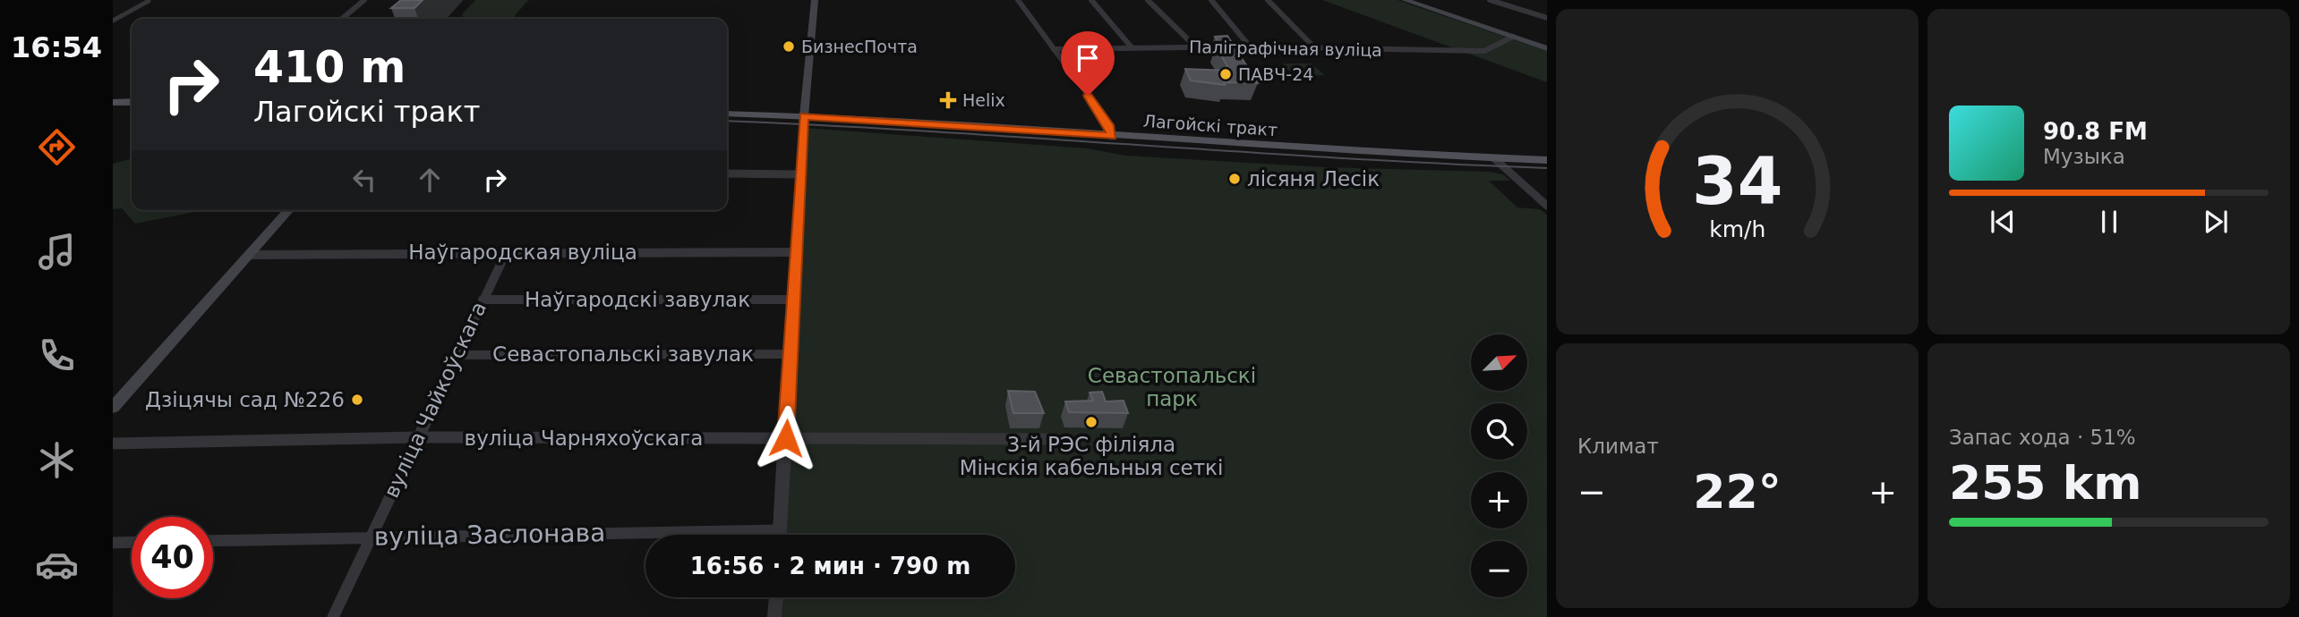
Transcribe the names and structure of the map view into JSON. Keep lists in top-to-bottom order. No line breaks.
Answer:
{"streets":{"main road":["Лагойскі тракт"],"street":["Паліграфічная вуліца","Наўгародская вуліца","Наўгародскі завулак","Севастопальскі завулак","вуліца Чайкоўскага","вуліца Чарняхоўскага","вуліца Заслонава"]},"crossings":[["Наўгародская вуліца","вуліца Чайкоўскага"],["Наўгародскі завулак","вуліца Чайкоўскага"],["Севастопальскі завулак","вуліца Чайкоўскага"],["вуліца Чайкоўскага","вуліца Чарняхоўскага"],["вуліца Чайкоўскага","вуліца Заслонава"]],"parks":["Севастопальскі парк"],"places":{"other":["БизнесПочта","ПАВЧ-24","лісяня Лесік","Дзіцячы сад №226","3-й РЭС філіяла Мінскія кабельныя сеткі"],"health":["Helix"]},"north":"top right","page":{"tabs":"16:54","turn":["410 m","Лагойскі тракт"],"song":["90.8 FM","Музыка"],"map_buttons":["+","−"],"tile":["Климат",["Запас хода · 51%","255 km"]],"heat":["−","22°","+"],"limit":"40","trip":"16:56 · 2 мин · 790 m","gauge":["34","km/h"]}}
